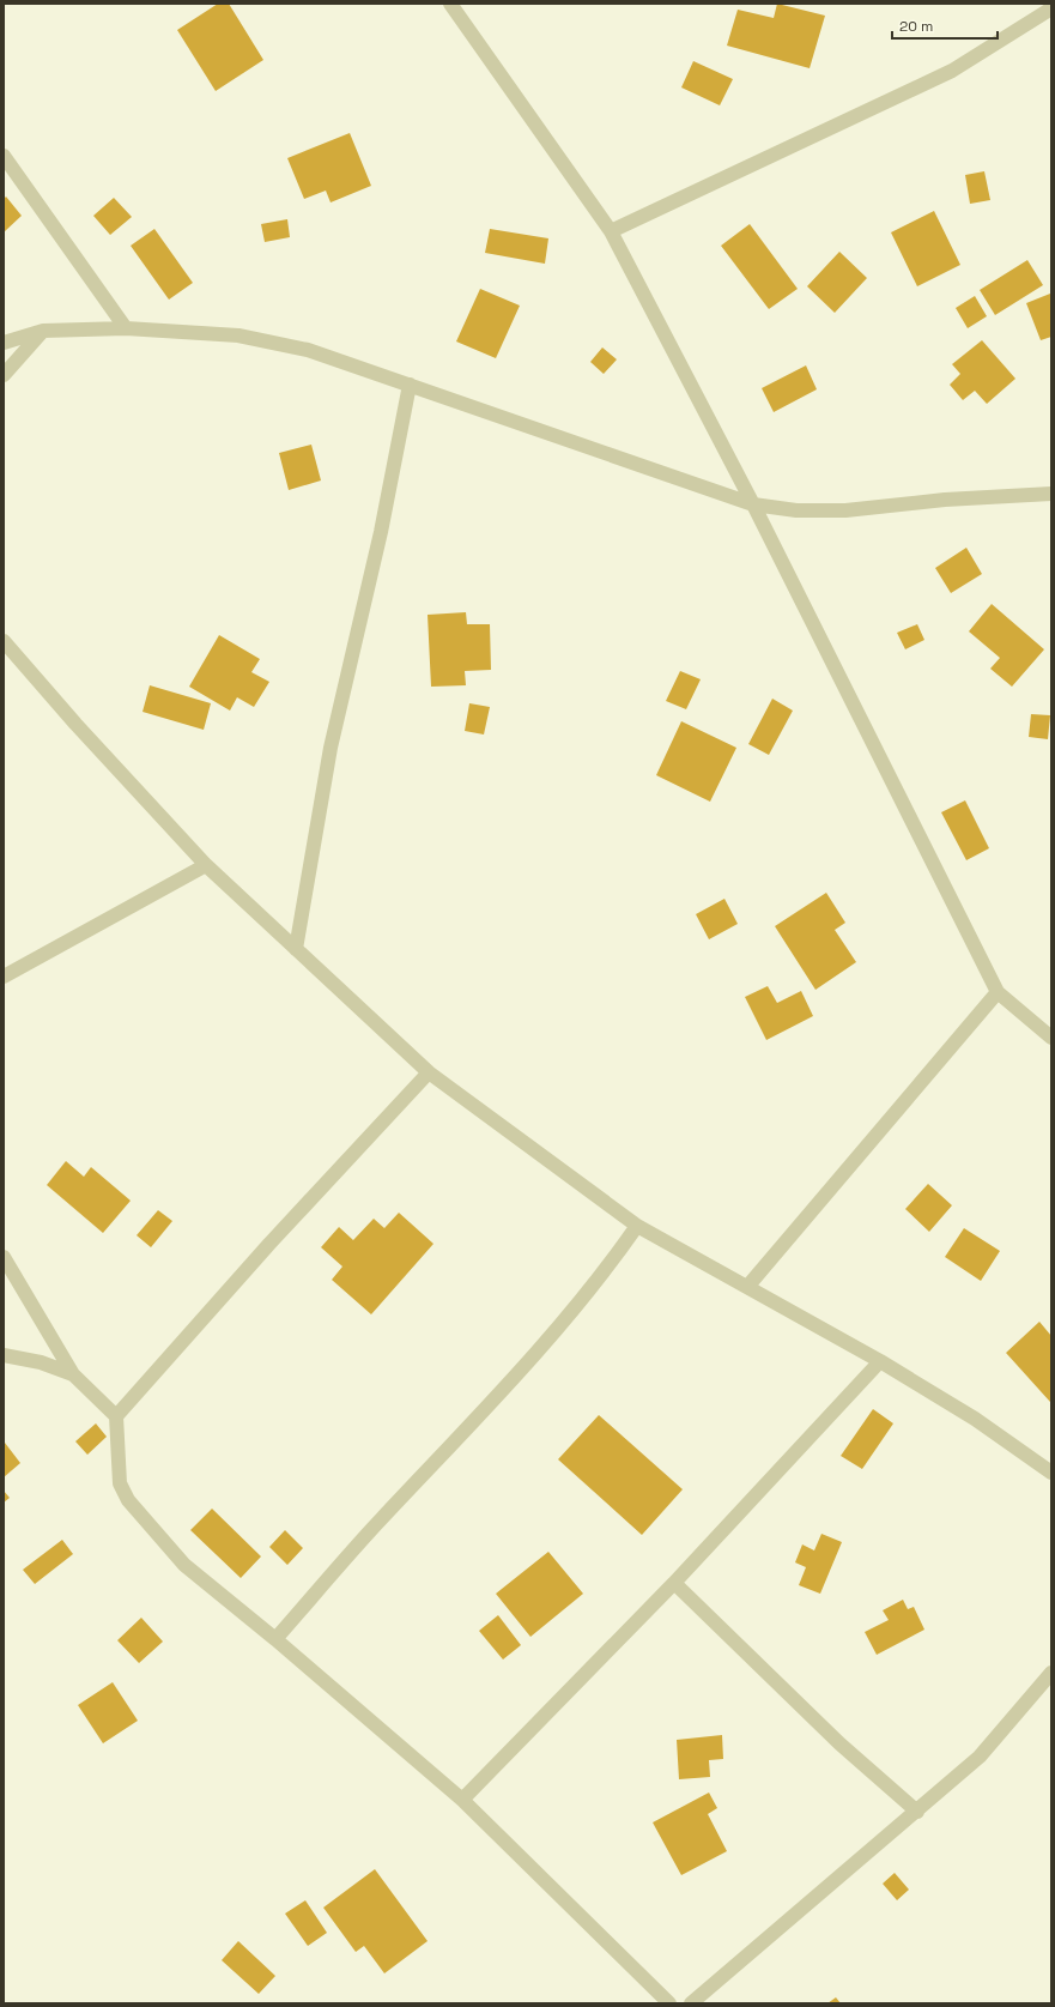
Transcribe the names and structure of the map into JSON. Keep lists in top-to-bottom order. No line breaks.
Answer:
{"scale_bar":"20 m"}
